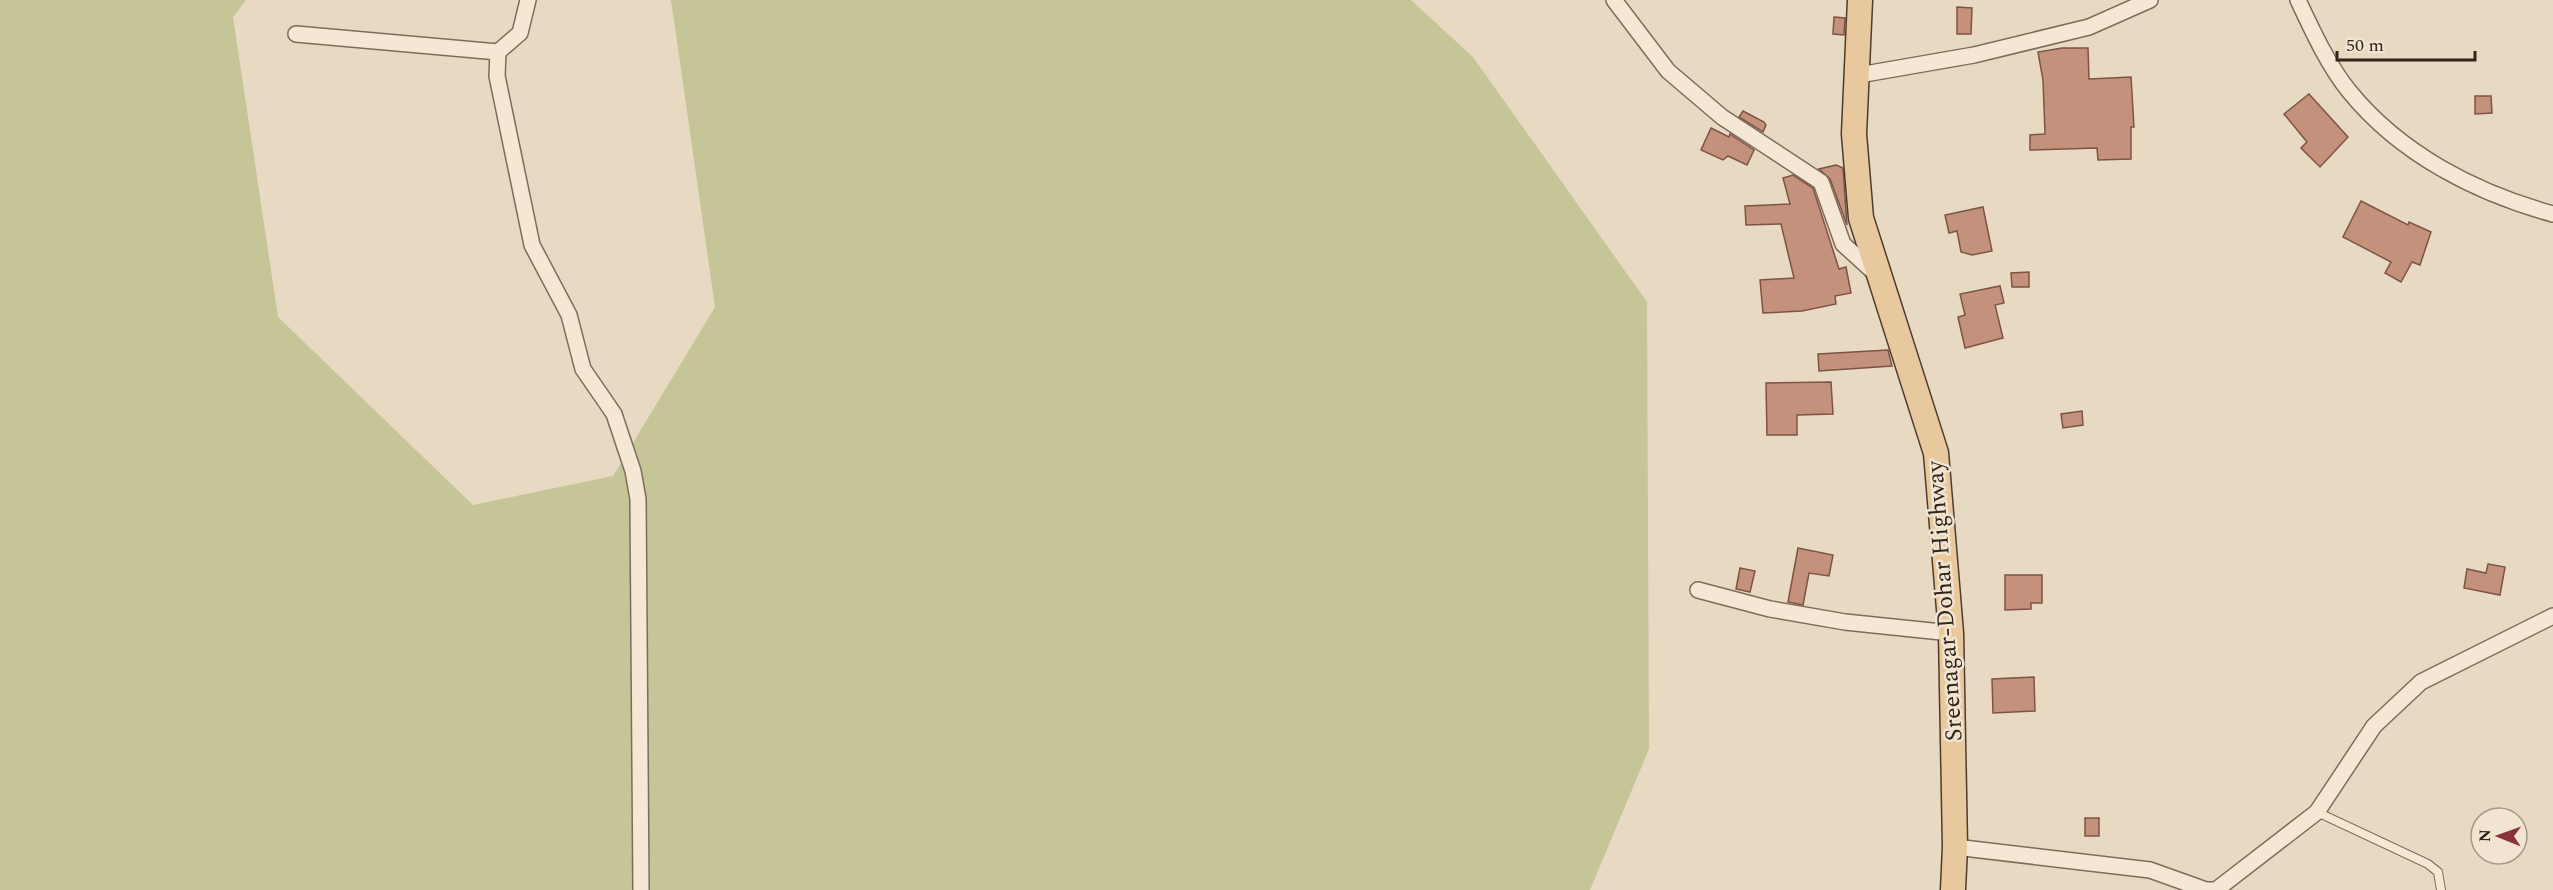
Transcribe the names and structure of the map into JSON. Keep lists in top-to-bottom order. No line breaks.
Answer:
{"streets":{"main road":["Sreenagar-Dohar Highway"]},"scale_bar":"50 m","north":"left"}
